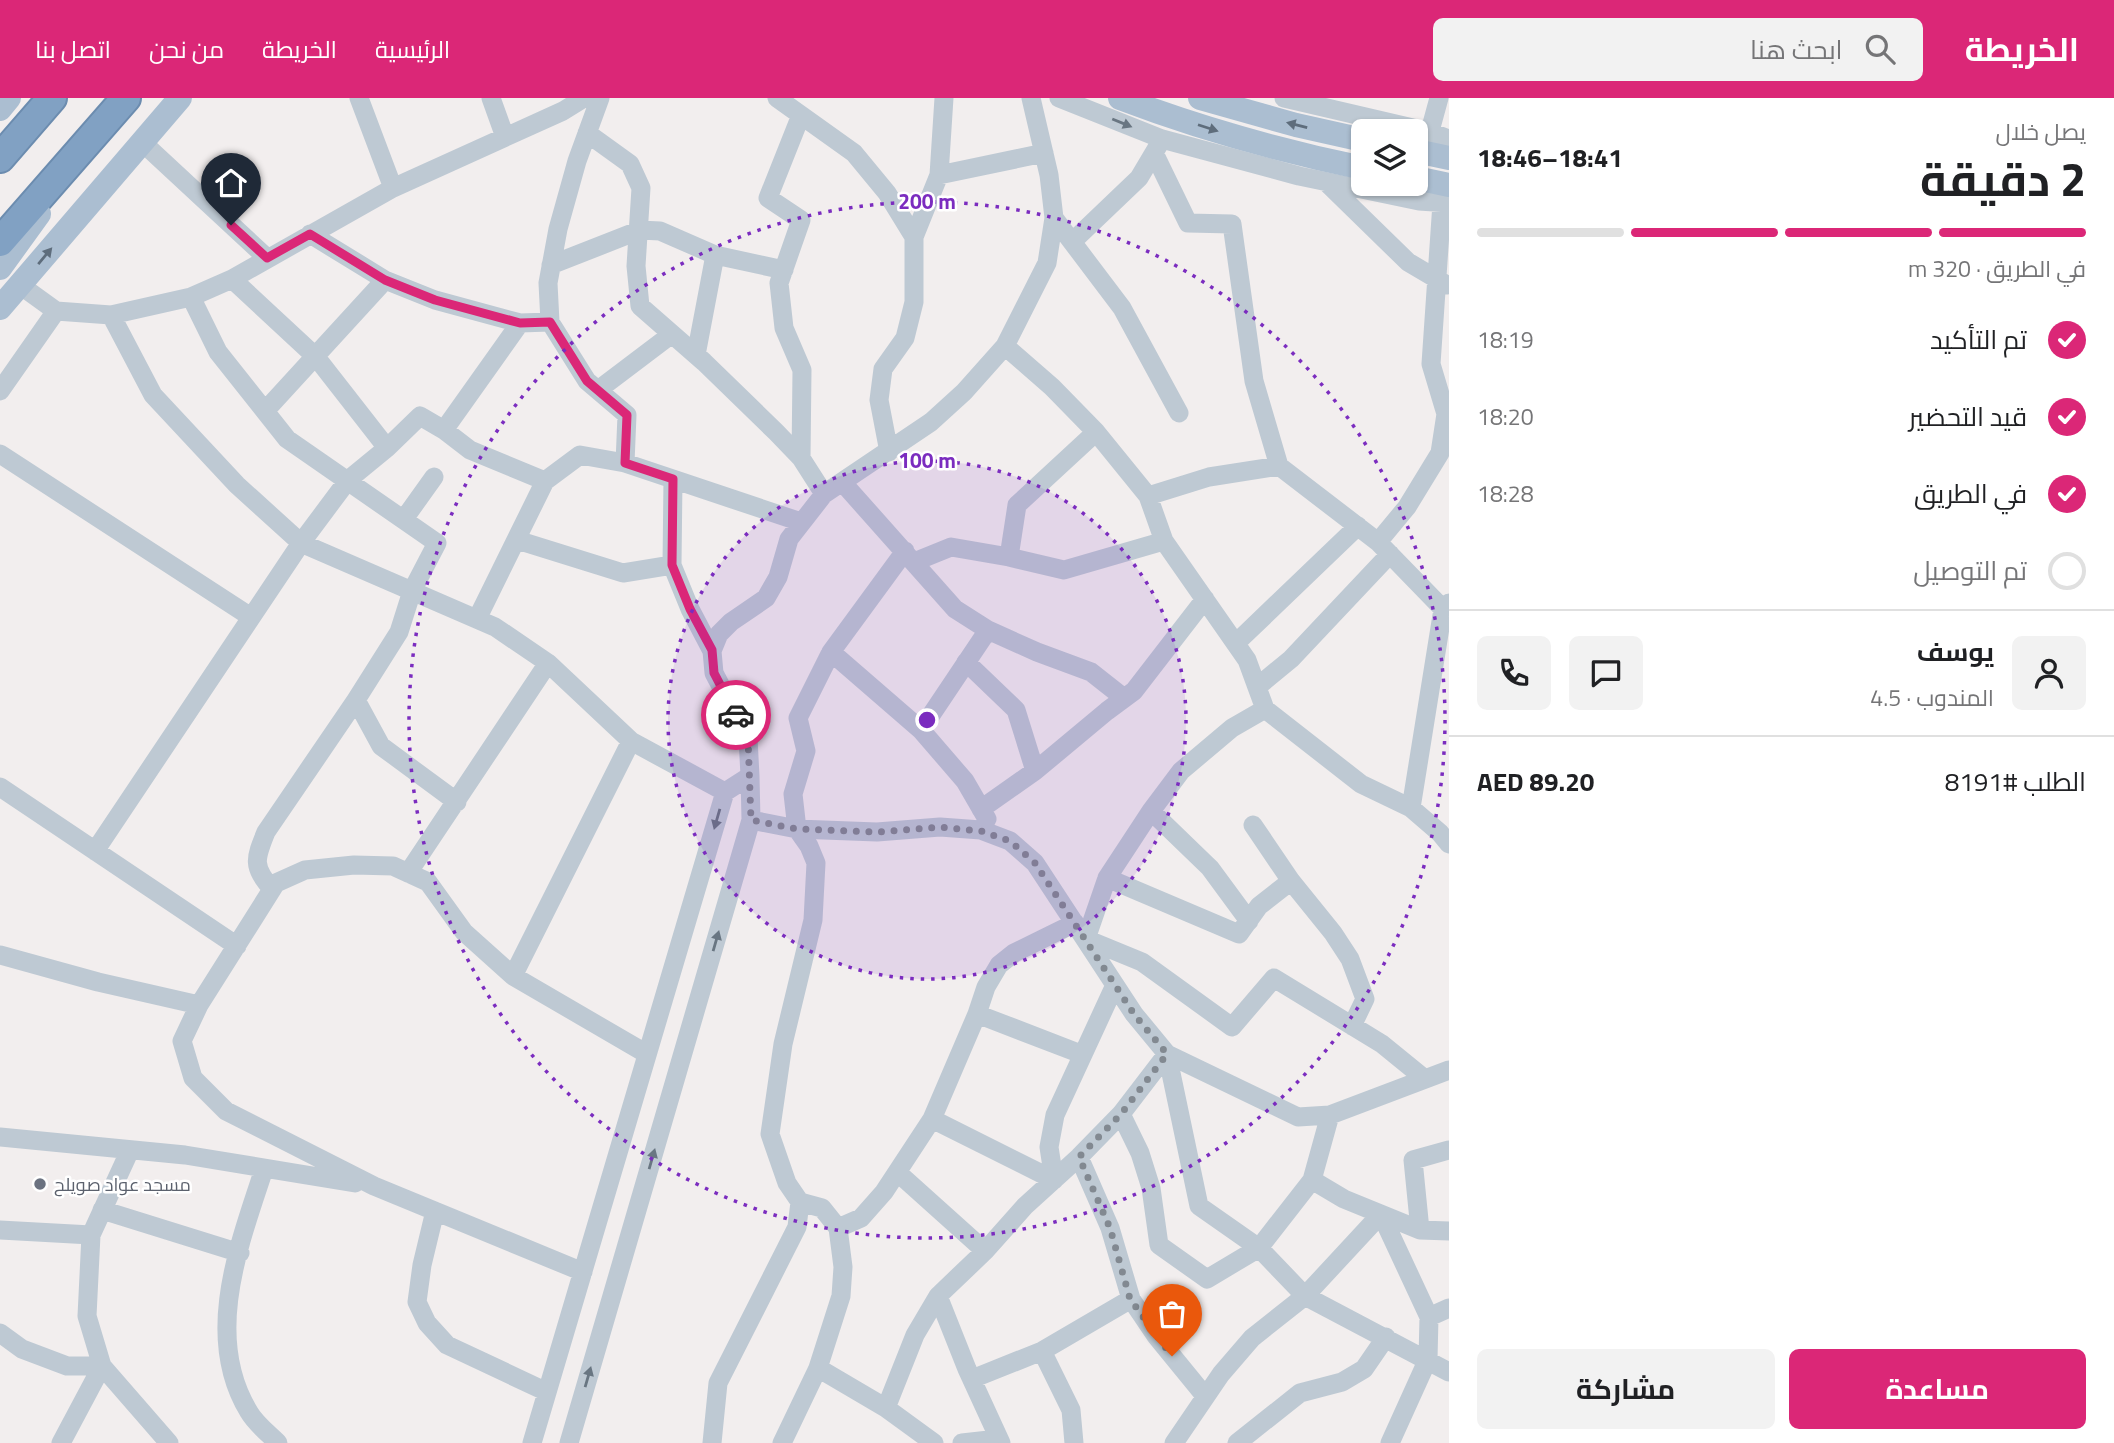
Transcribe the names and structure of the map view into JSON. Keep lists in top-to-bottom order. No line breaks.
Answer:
{"places":["مسجد عواد صويلح"],"page":{"header":"الخريطة","search":"ابحث هنا","nav":["الرئيسية","الخريطة","من نحن","اتصل بنا"],"heading":["2 دقيقة","يصل خلال","18:41–18:46"],"panel":["يوسف","المندوب · 4.5","الطلب #8191","AED 89.20"],"bar":"في الطريق · 320 m","list":[["تم التأكيد","18:19"],["قيد التحضير","18:20"],["في الطريق","18:28"],"تم التوصيل"],"buttons":["مساعدة","مشاركة"]},"rings":["200 m","100 m"]}
